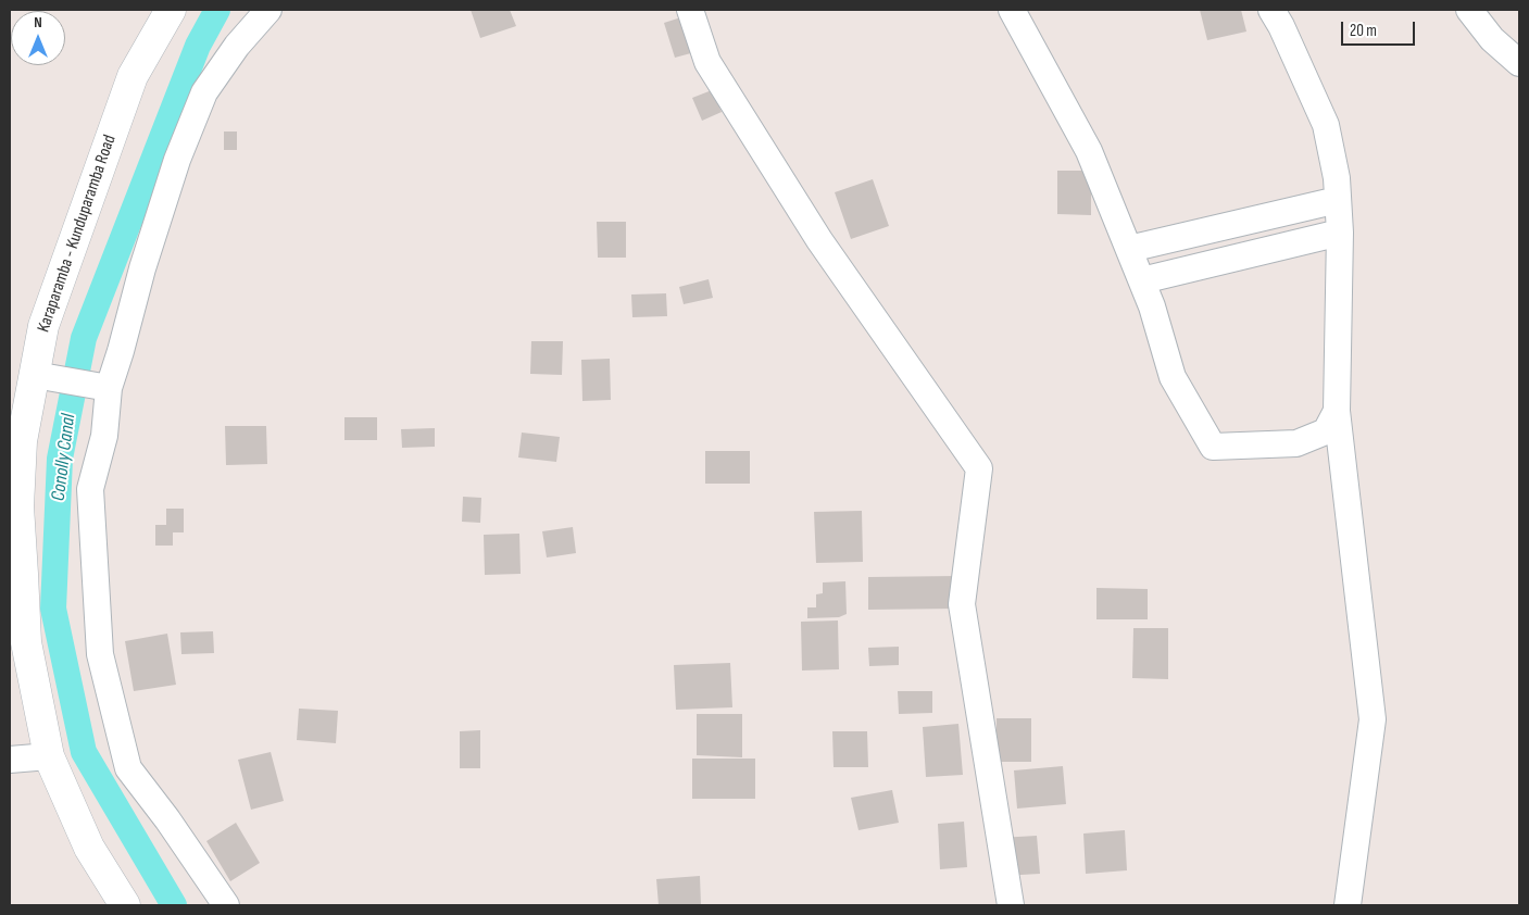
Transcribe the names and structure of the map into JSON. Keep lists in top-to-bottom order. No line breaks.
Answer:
{"streets":{"main road":["Karaparamba - Kunduparamba Road"]},"water":["Conolly Canal"],"scale_bar":"20 m","north":"top"}
